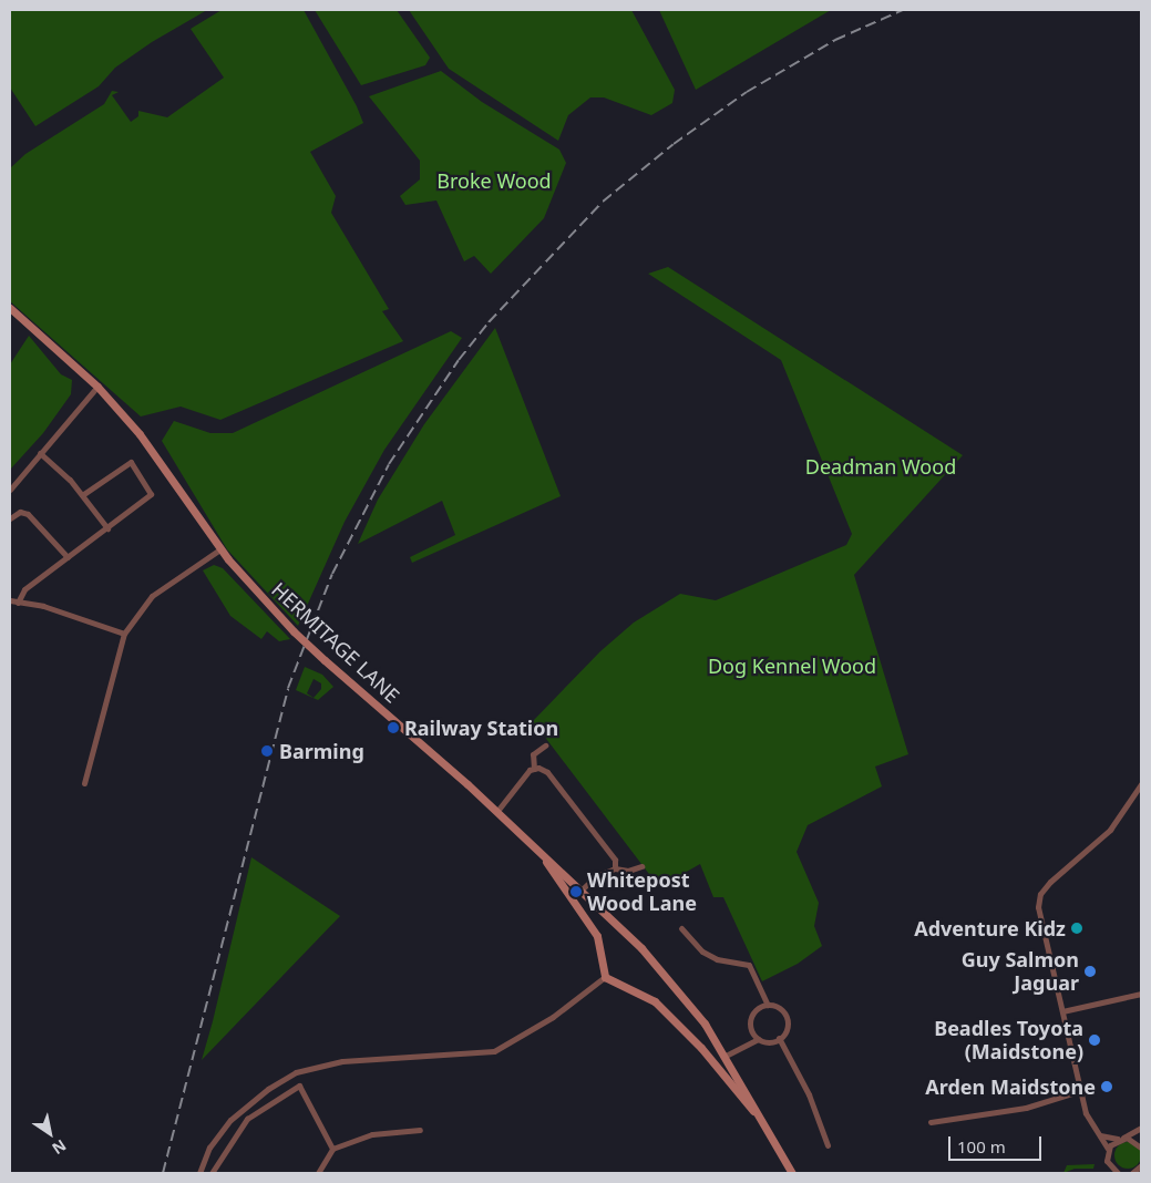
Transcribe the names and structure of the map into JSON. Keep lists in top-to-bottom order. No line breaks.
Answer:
{"streets":{"main road":["HERMITAGE LANE"]},"parks":["Broke Wood","Deadman Wood","Dog Kennel Wood"],"places":["Railway Station","Barming","Whitepost Wood Lane","Adventure Kidz","Guy Salmon Jaguar","Beadles Toyota (Maidstone)","Arden Maidstone"],"scale_bar":"100 m","north":"bottom right"}
